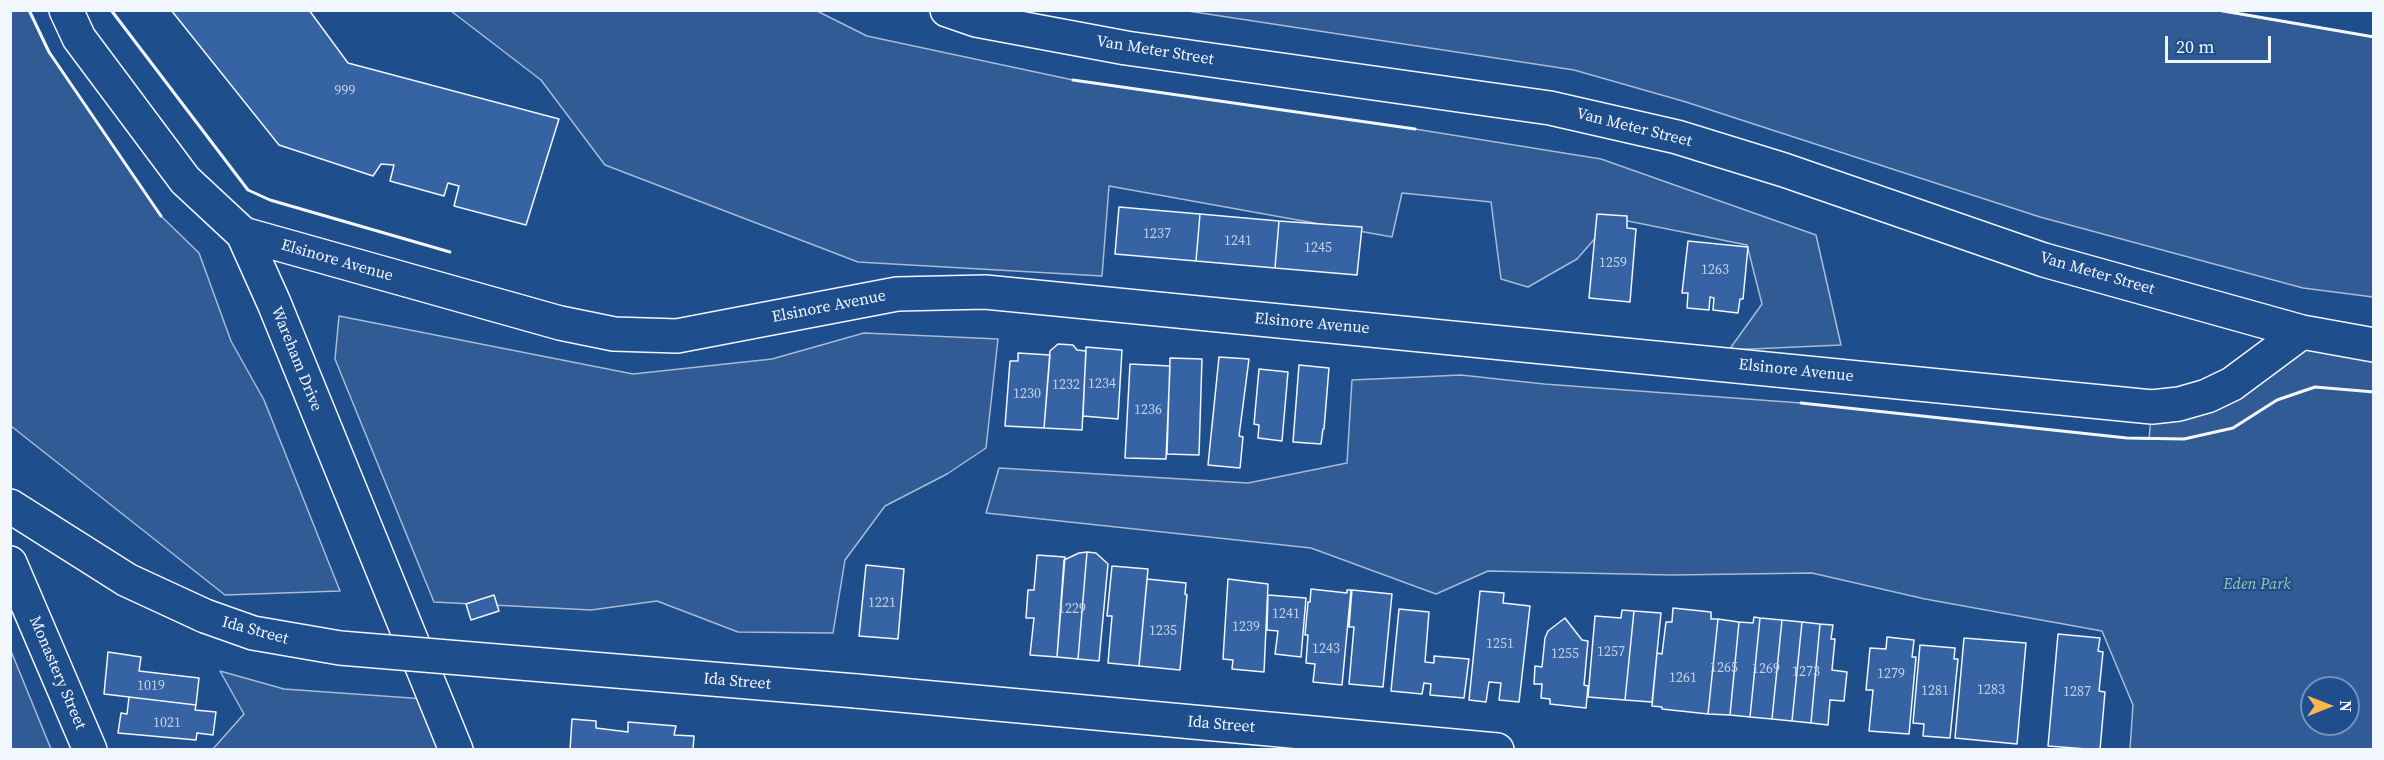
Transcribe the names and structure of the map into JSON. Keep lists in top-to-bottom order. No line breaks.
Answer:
{"streets":{"street":["Van Meter Street","Elsinore Avenue","Wareham Drive","Ida Street","Monastery Street"]},"crossings":[["Van Meter Street","Elsinore Avenue"],["Elsinore Avenue","Wareham Drive"]],"parks":["Eden Park"],"house_numbers":["999","1237","1241","1245","1259","1263","1234","1232","1230","1236","1221","1229","1241","1239","1235","1251","1243","1257","1255","1265","1269","1273","1279","1261","1019","1283","1281","1287","1021"],"scale_bar":"20 m","north":"right"}
